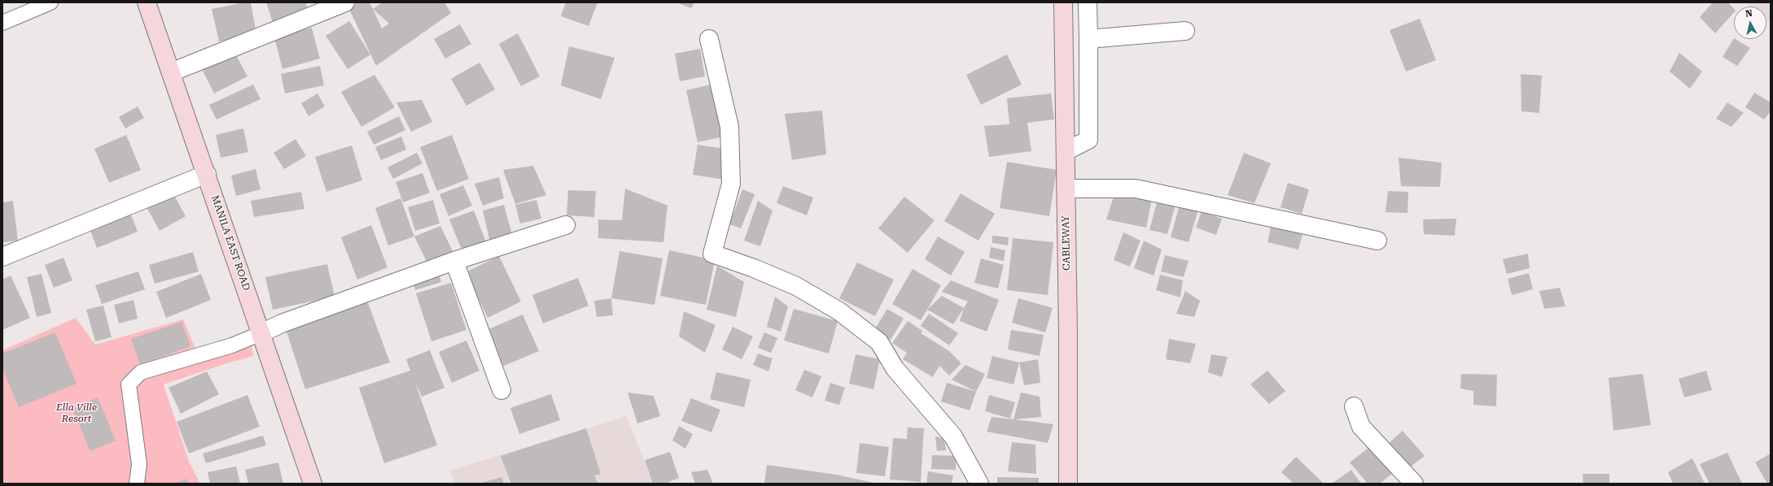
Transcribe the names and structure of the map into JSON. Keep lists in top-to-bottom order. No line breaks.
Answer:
{"streets":{"main road":["MANILA EAST ROAD","CABLEWAY"]},"parks":["Ella Ville Resort"],"north":"top"}
